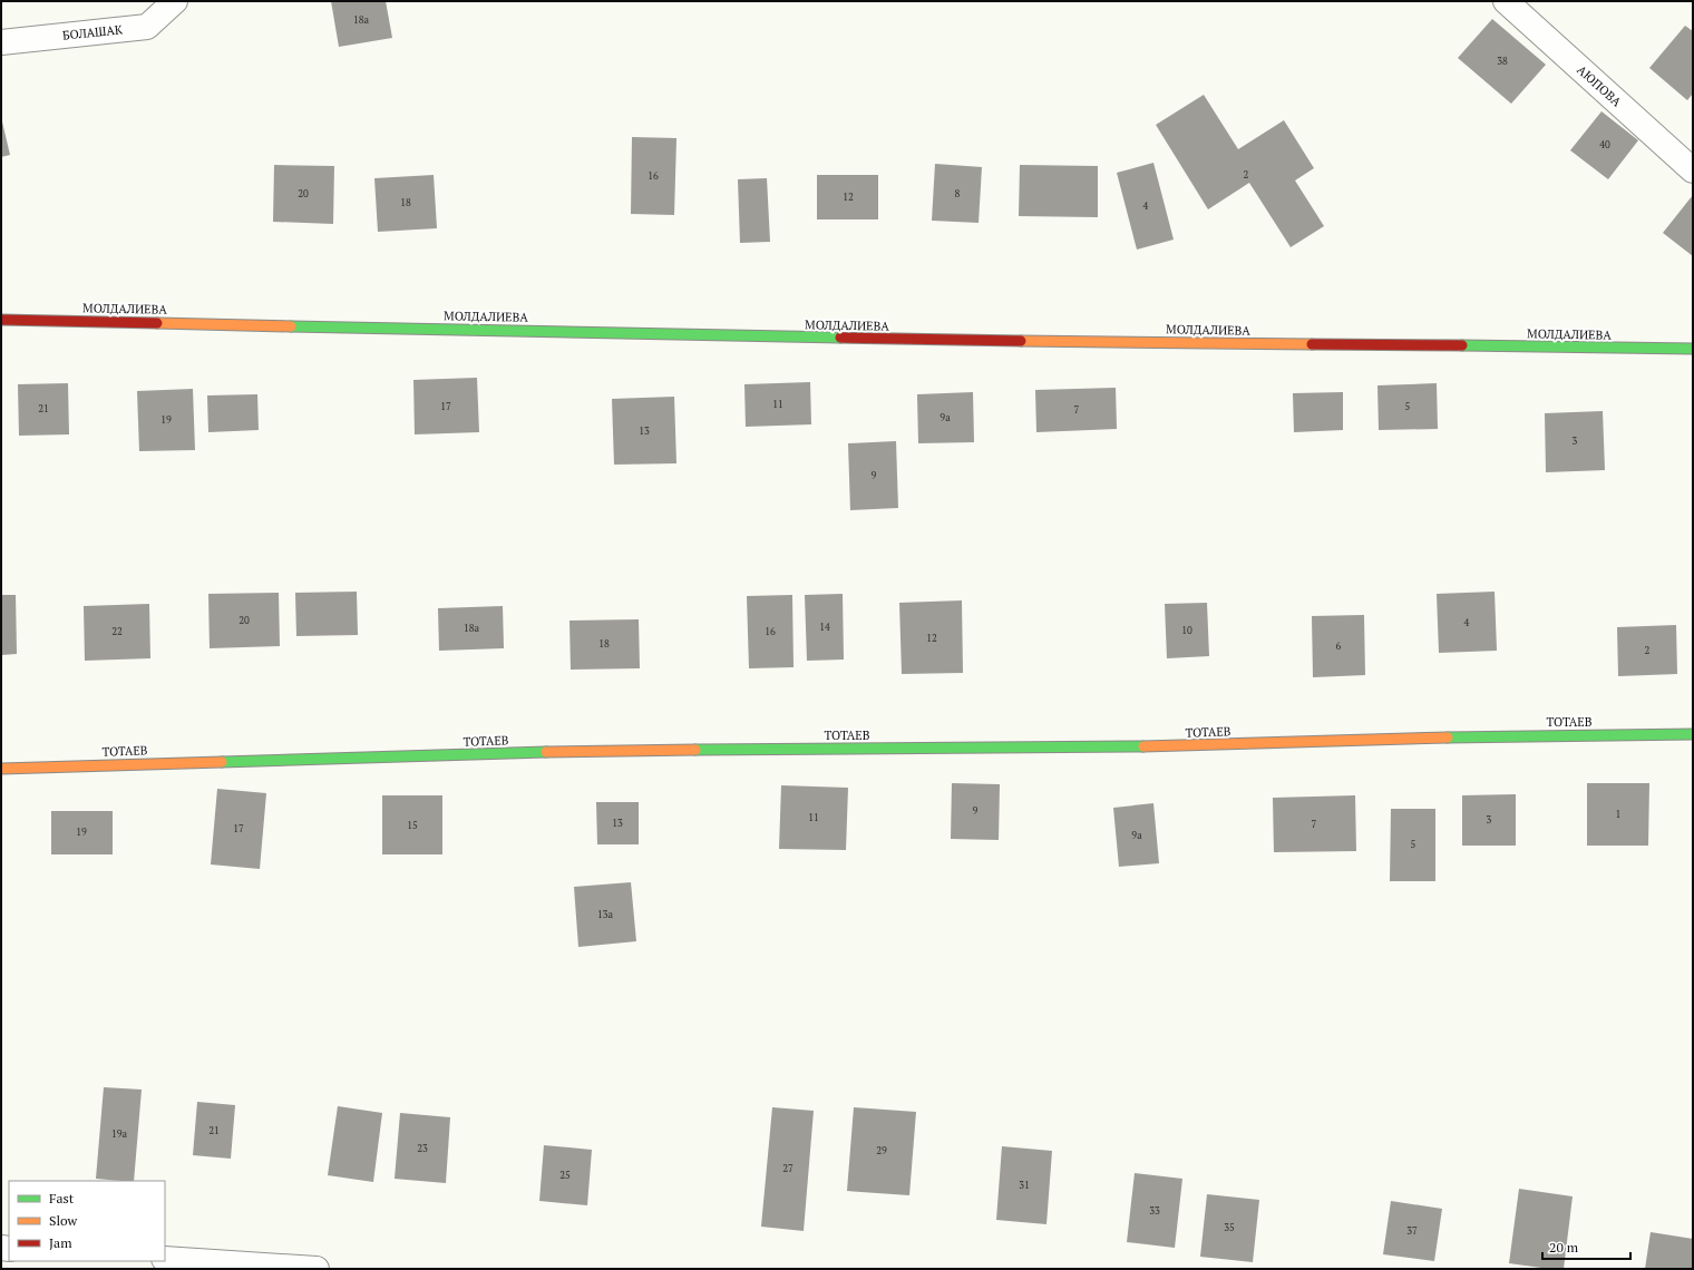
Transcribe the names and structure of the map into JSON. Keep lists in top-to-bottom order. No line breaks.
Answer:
{"streets":{"street":["БОЛАШАК","АЮПОВА","МОЛДАЛИЕВА","ТОТАЕВ"]},"house_numbers":["18а","38","40","2","16","20","8","12","18","4","11","17","5","21","7","9а","19","13","3","9","20","4","14","18а","10","22","16","12","18","6","2","9","1","11","3","13","7","15","17","19","9а","5","13а","21","19а","23","29","27","25","31","33","35","37"],"legend":["Fast","Slow","Jam"],"scale_bar":"20 m"}
